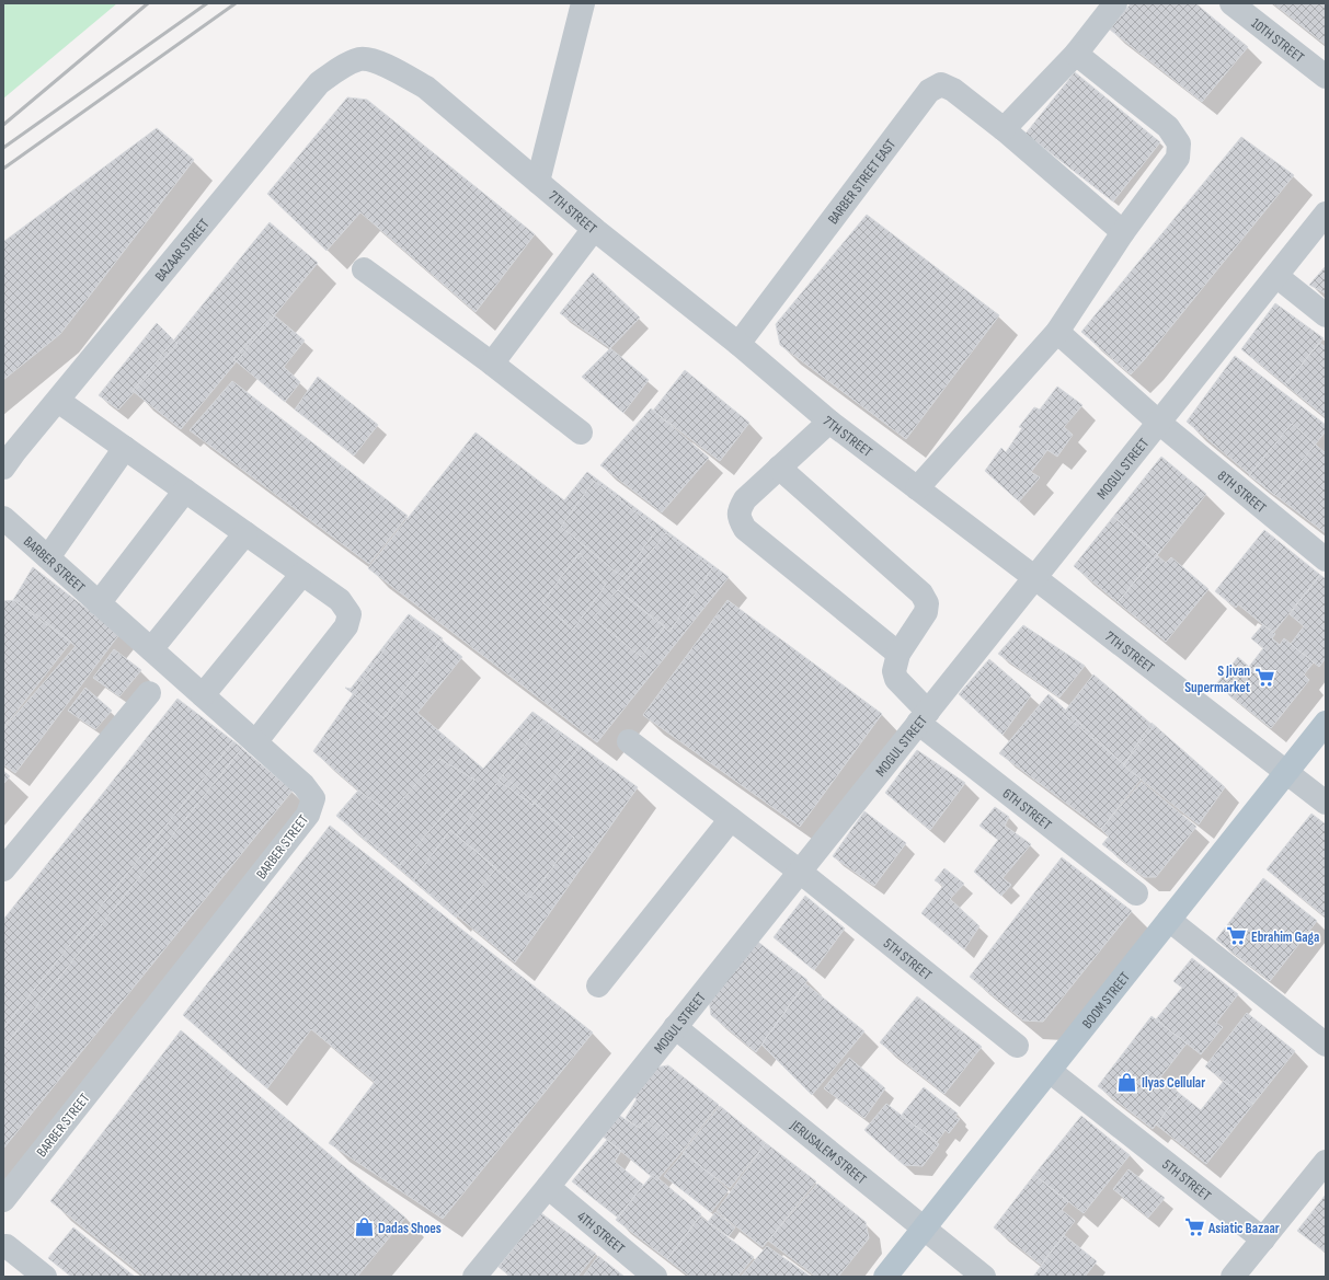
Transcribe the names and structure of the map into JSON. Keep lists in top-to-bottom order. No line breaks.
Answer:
{"streets":{"main road":["BOOM STREET"],"street":["10TH STREET","BARBER STREET EAST","7TH STREET","BAZAAR STREET","MOGUL STREET","8TH STREET","BARBER STREET","6TH STREET","5TH STREET","JERUSALEM STREET","4TH STREET"]},"crossings":[["BARBER STREET EAST","7TH STREET"],["7TH STREET","BAZAAR STREET"],["7TH STREET","MOGUL STREET"],["7TH STREET","BOOM STREET"],["MOGUL STREET","8TH STREET"],["MOGUL STREET","6TH STREET"],["MOGUL STREET","5TH STREET"],["MOGUL STREET","JERUSALEM STREET"],["MOGUL STREET","4TH STREET"],["5TH STREET","BOOM STREET"],["BOOM STREET","JERUSALEM STREET"]],"places":{"supermarket":["S Jivan Supermarket","Ebrahim Gaga","Asiatic Bazaar"],"shop":["Ilyas Cellular","Dadas Shoes"]}}
